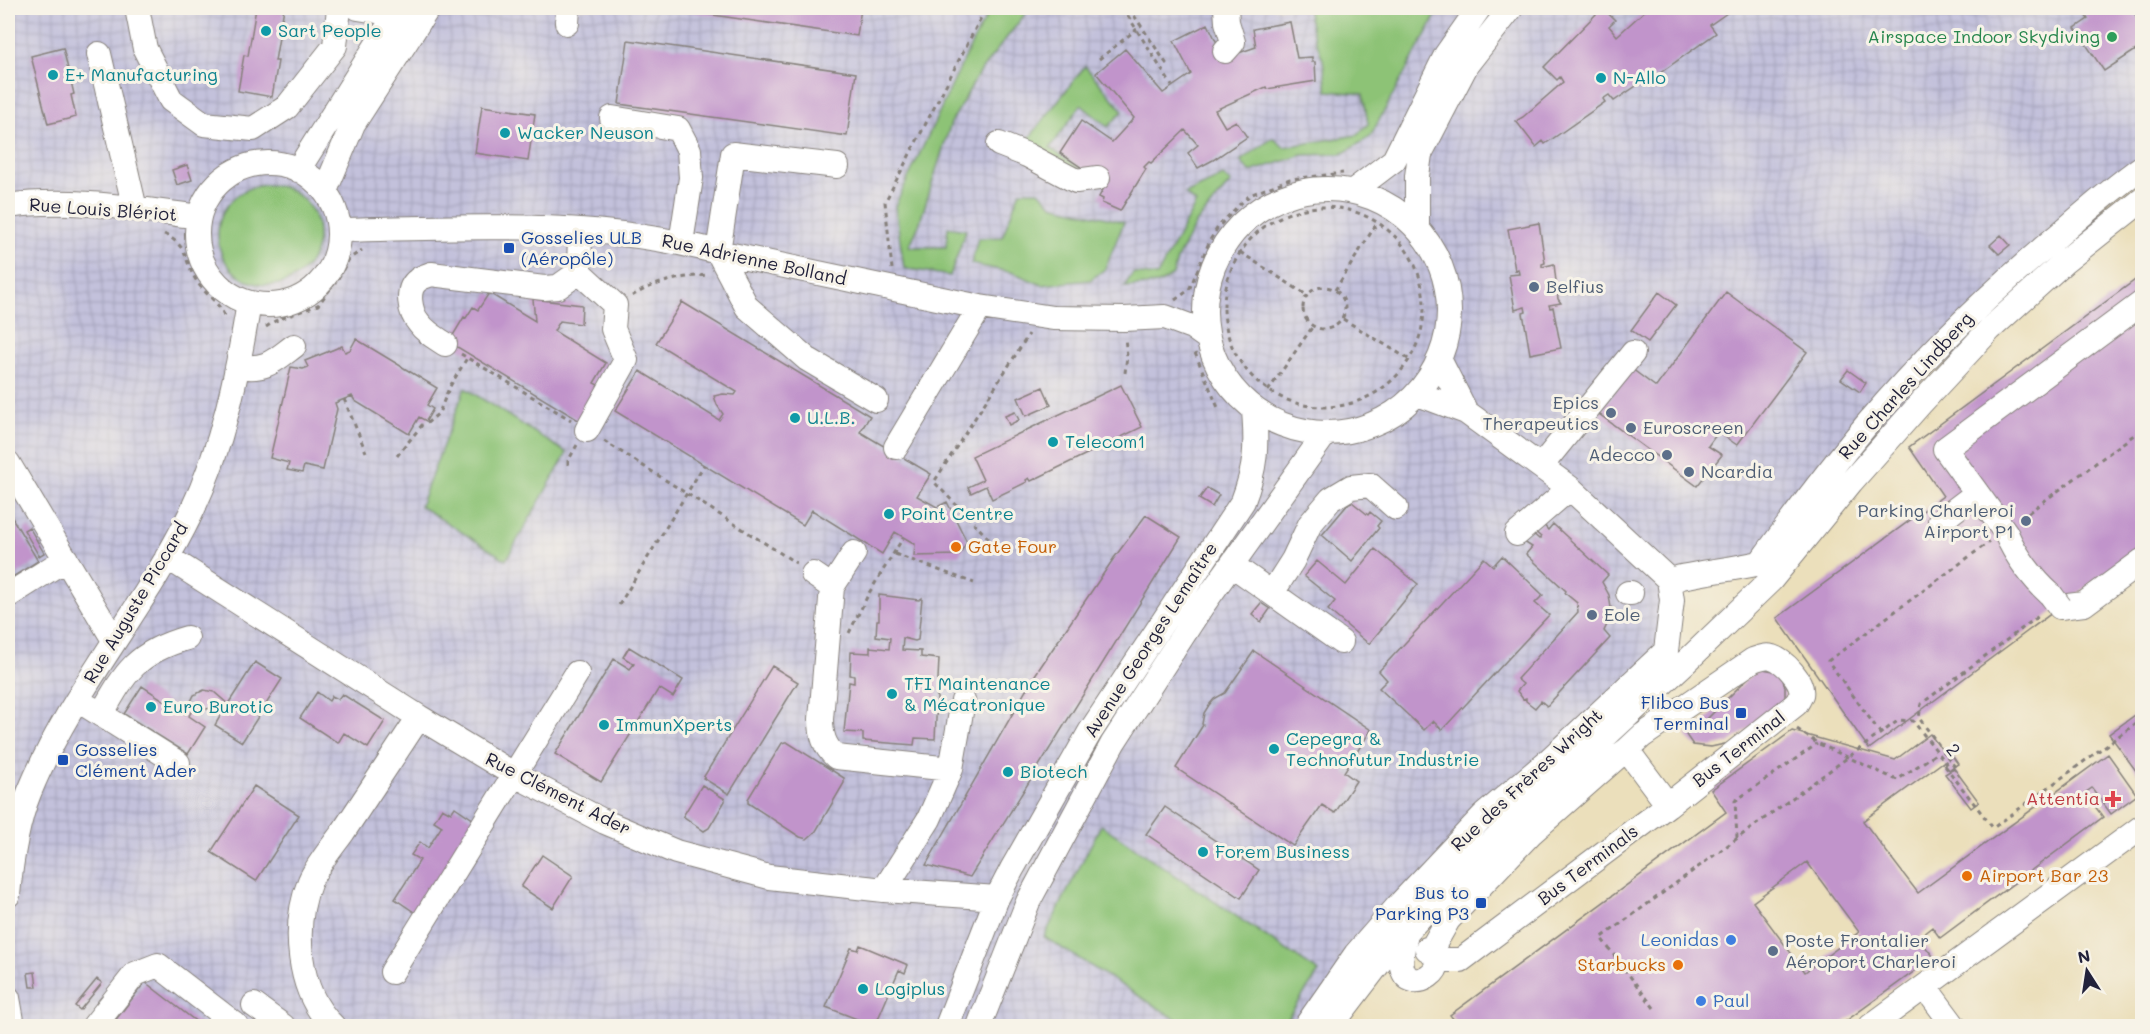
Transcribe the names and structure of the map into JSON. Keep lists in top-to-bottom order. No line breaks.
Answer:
{"streets":{"street":["Rue Louis Blériot","Rue Adrienne Bolland","Rue Charles Lindberg","Rue Auguste Piccard","Avenue Georges Lemaître","Bus Terminal","Rue des Frères Wright","Rue Clément Ader","Bus Terminals"],"path":["2"]},"crossings":[["Rue Louis Blériot","Rue Adrienne Bolland"],["Rue Louis Blériot","Rue Auguste Piccard"],["Rue Adrienne Bolland","Rue Auguste Piccard"],["Rue Charles Lindberg","Rue des Frères Wright"],["Rue Auguste Piccard","Rue Clément Ader"],["Avenue Georges Lemaître","Rue Clément Ader"],["Bus Terminal","Bus Terminals"]],"places":{"other":["Sart People","Airspace Indoor Skydiving","E+ Manufacturing","N-Allo","Wacker Neuson","Belfius","Epics Therapeutics","U.L.B.","Euroscreen","Telecom1","Adecco","Ncardia","Point Centre","Parking Charleroi Airport P1","Gate Four","Eole","TFI Maintenance & Mécatronique","Euro Burotic","ImmunXperts","Cepegra & Technofutur Industrie","Biotech","Forem Business","Airport Bar 23","Leonidas","Poste Frontalier Aéroport Charleroi","Starbucks","Logiplus","Paul"],"transit":["Gosselies ULB (Aéropôle)","Flibco Bus Terminal","Gosselies Clément Ader","Bus to Parking P3"],"health":["Attentia"]},"north":"top"}
